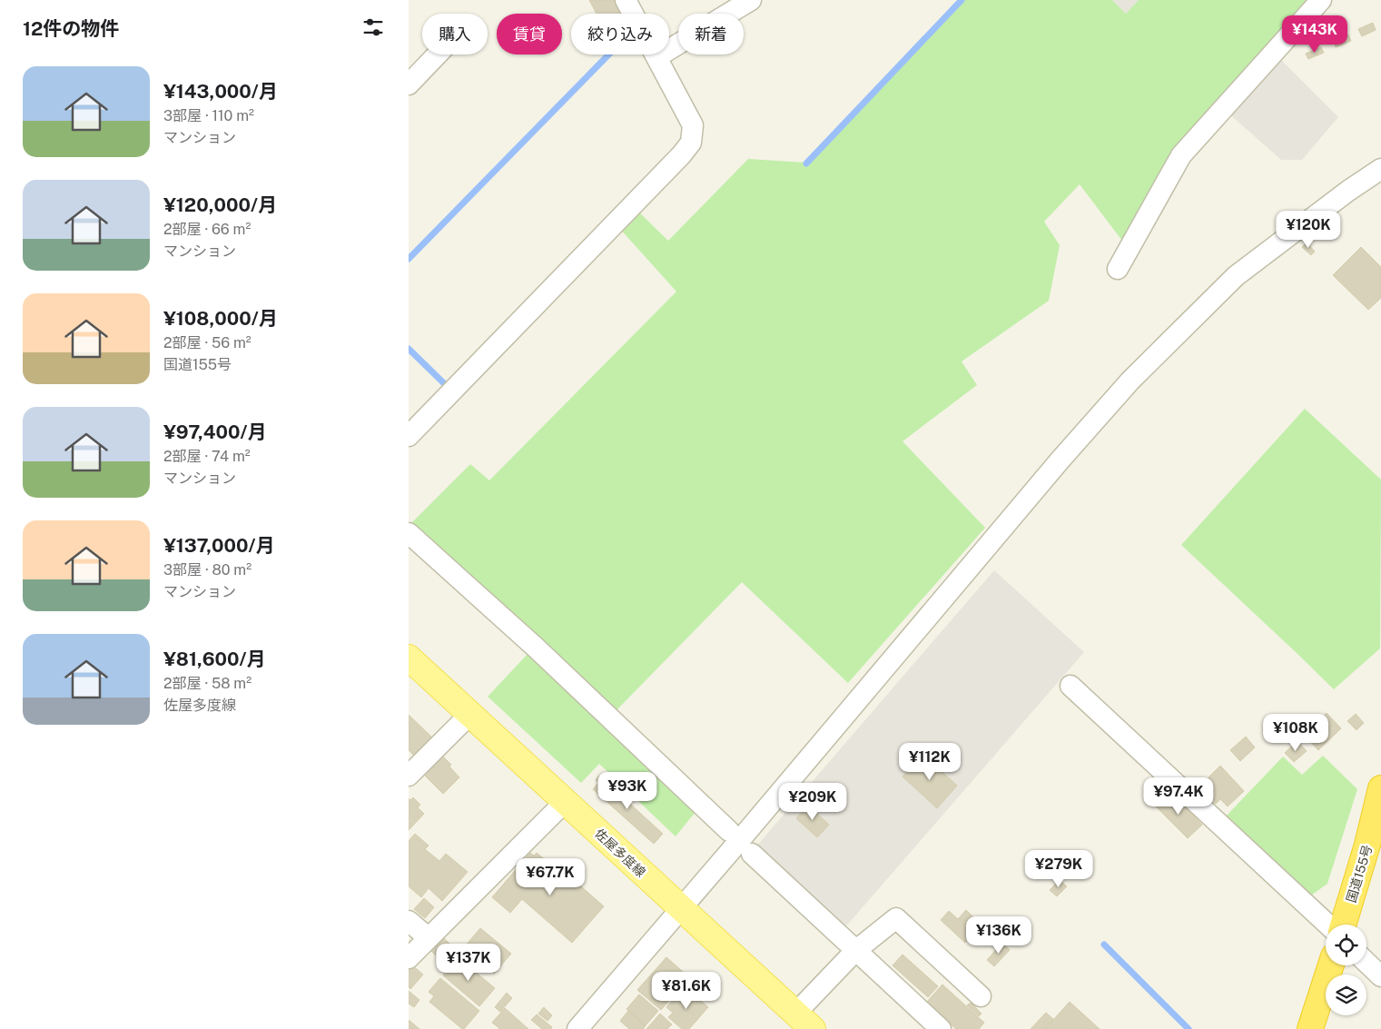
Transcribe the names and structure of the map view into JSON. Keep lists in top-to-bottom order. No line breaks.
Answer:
{"streets":{"highway":["国道155号"],"main road":["佐屋多度線"]},"page":{"heading":"12件の物件","chip":["購入","賃貸","絞り込み","新着"],"price":["¥143K","¥120K","¥108K","¥112K","¥93K","¥97.4K","¥209K","¥279K","¥67.7K","¥136K","¥137K","¥81.6K"],"list":[{"name":"¥143,000/月","note":"3部屋 · 110 m² · マンション"},{"name":"¥120,000/月","note":"2部屋 · 66 m² · マンション"},{"name":"¥108,000/月","note":"2部屋 · 56 m² · 国道155号"},{"name":"¥97,400/月","note":"2部屋 · 74 m² · マンション"},{"name":"¥137,000/月","note":"3部屋 · 80 m² · マンション"},{"name":"¥81,600/月","note":"2部屋 · 58 m² · 佐屋多度線"}]}}
